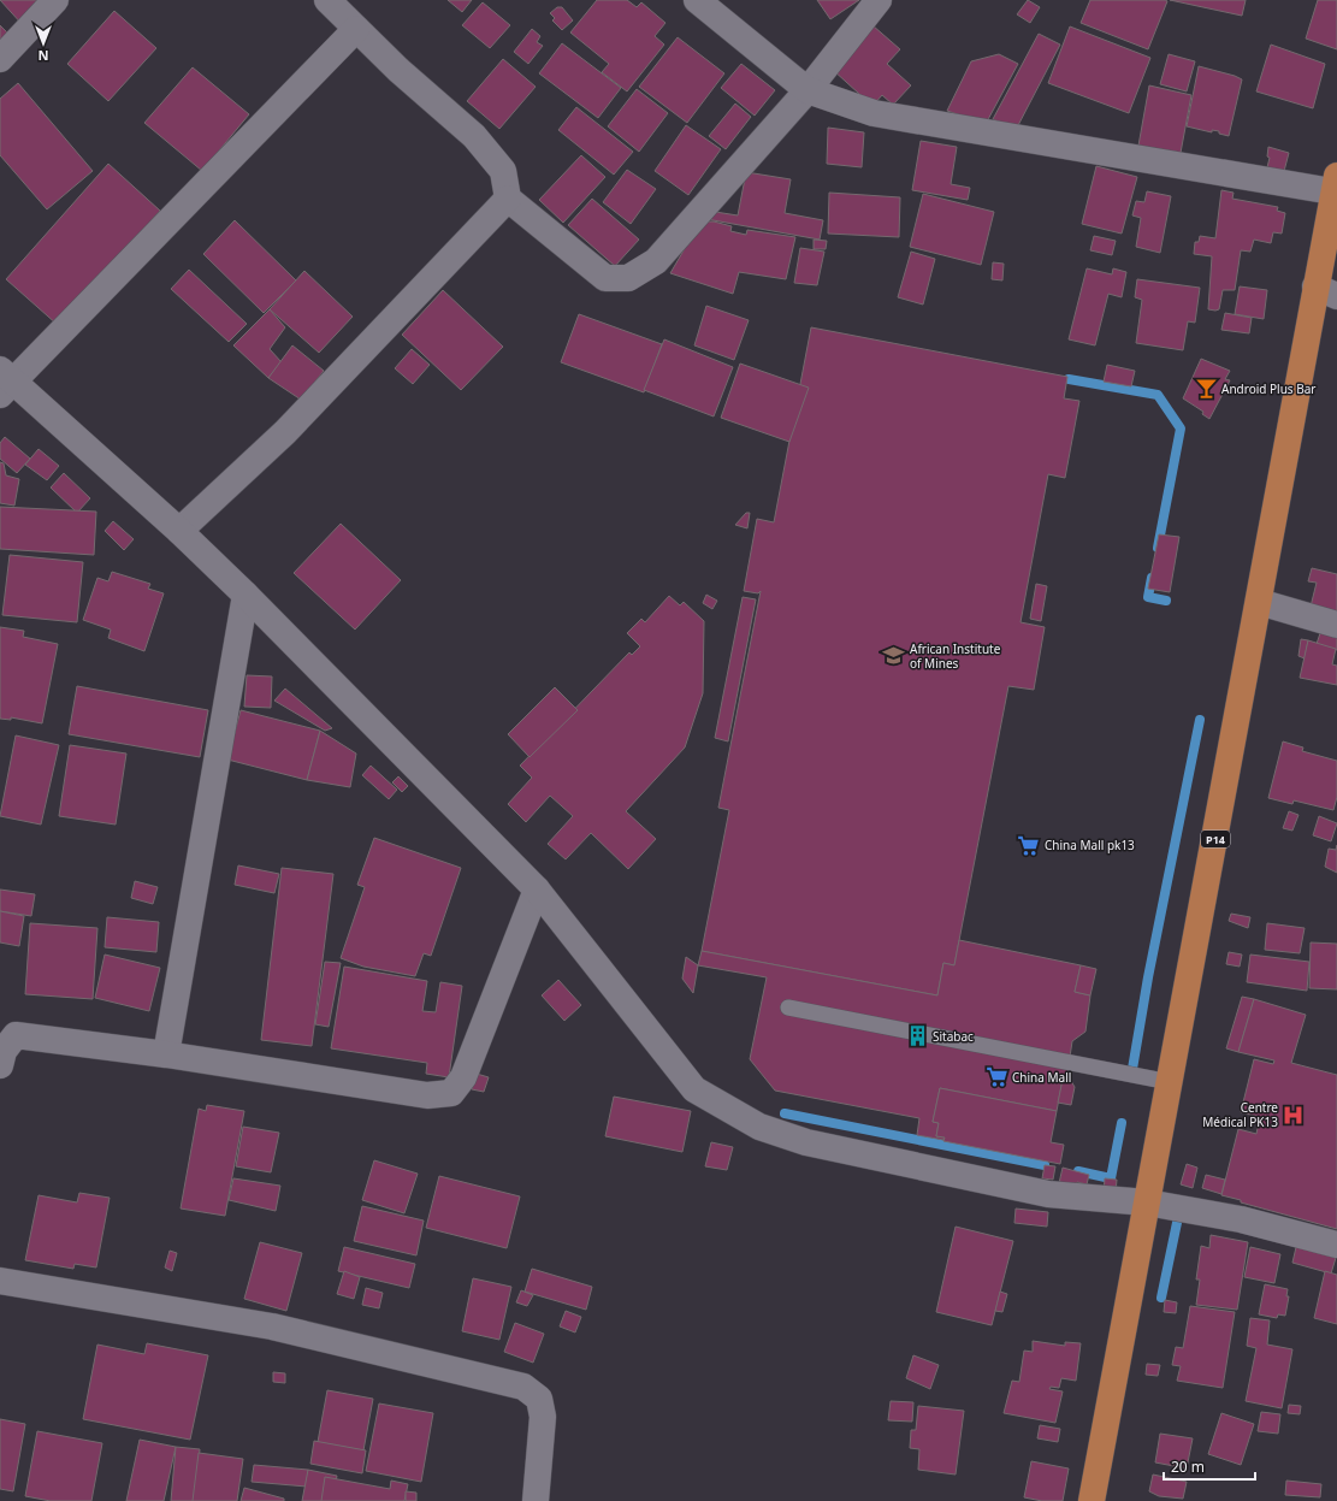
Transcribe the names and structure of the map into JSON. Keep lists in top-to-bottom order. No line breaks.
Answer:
{"streets":{"main road":["P14"]},"places":{"bar":["Android Plus Bar"],"school or university":["African Institute of Mines"],"supermarket":["China Mall pk13","China Mall"],"building":["Sitabac"],"hospital":["Centre Médical PK13"]},"scale_bar":"20 m","north":"bottom"}
